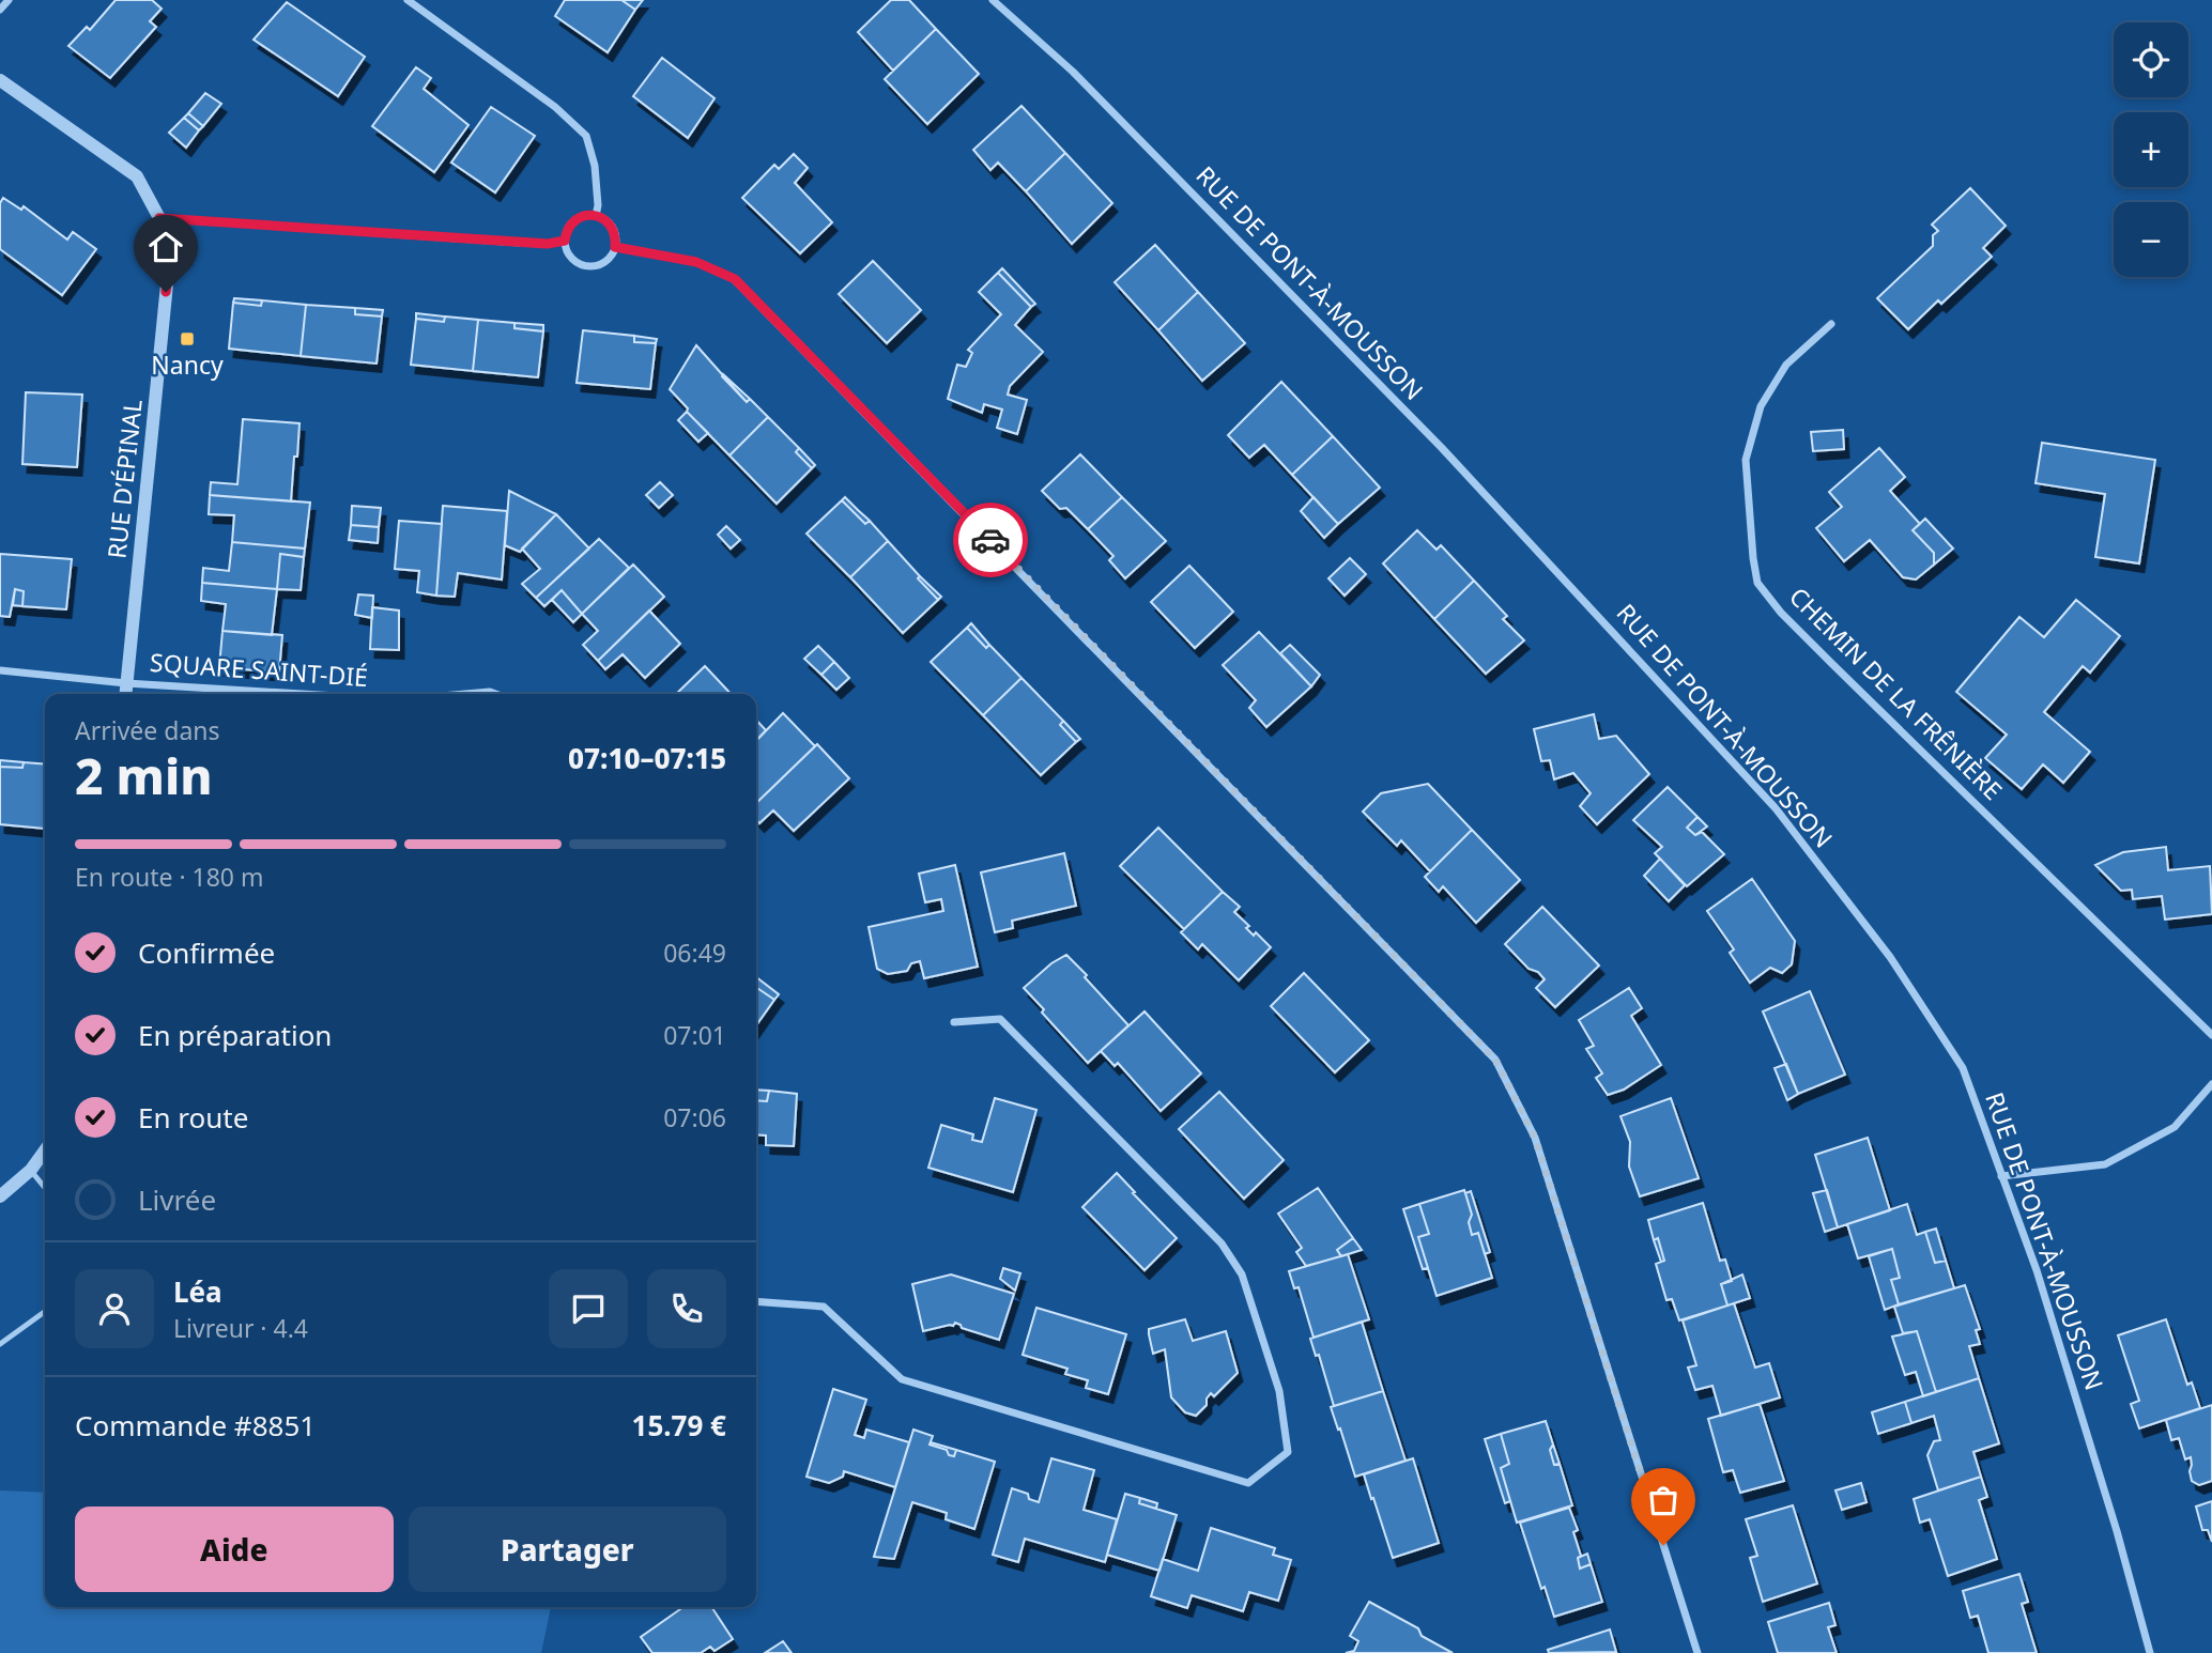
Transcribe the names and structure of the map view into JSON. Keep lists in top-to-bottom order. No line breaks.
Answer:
{"streets":{"street":["RUE DE PONT-À-MOUSSON","RUE D’ÉPINAL","SQUARE SAINT-DIÉ","CHEMIN DE LA FRÊNIÈRE"]},"crossings":[["RUE D’ÉPINAL","SQUARE SAINT-DIÉ"]],"places":{"transit":["Nancy"]},"page":{"map_buttons":["+","−"],"heading":["2 min","Arrivée dans","07:10–07:15"],"panel":["Léa","Livreur · 4.4","Commande #8851","15.79 €"],"bar":"En route · 180 m","list":[["Confirmée","06:49"],["En préparation","07:01"],["En route","07:06"],"Livrée"],"buttons":["Aide","Partager"]}}
